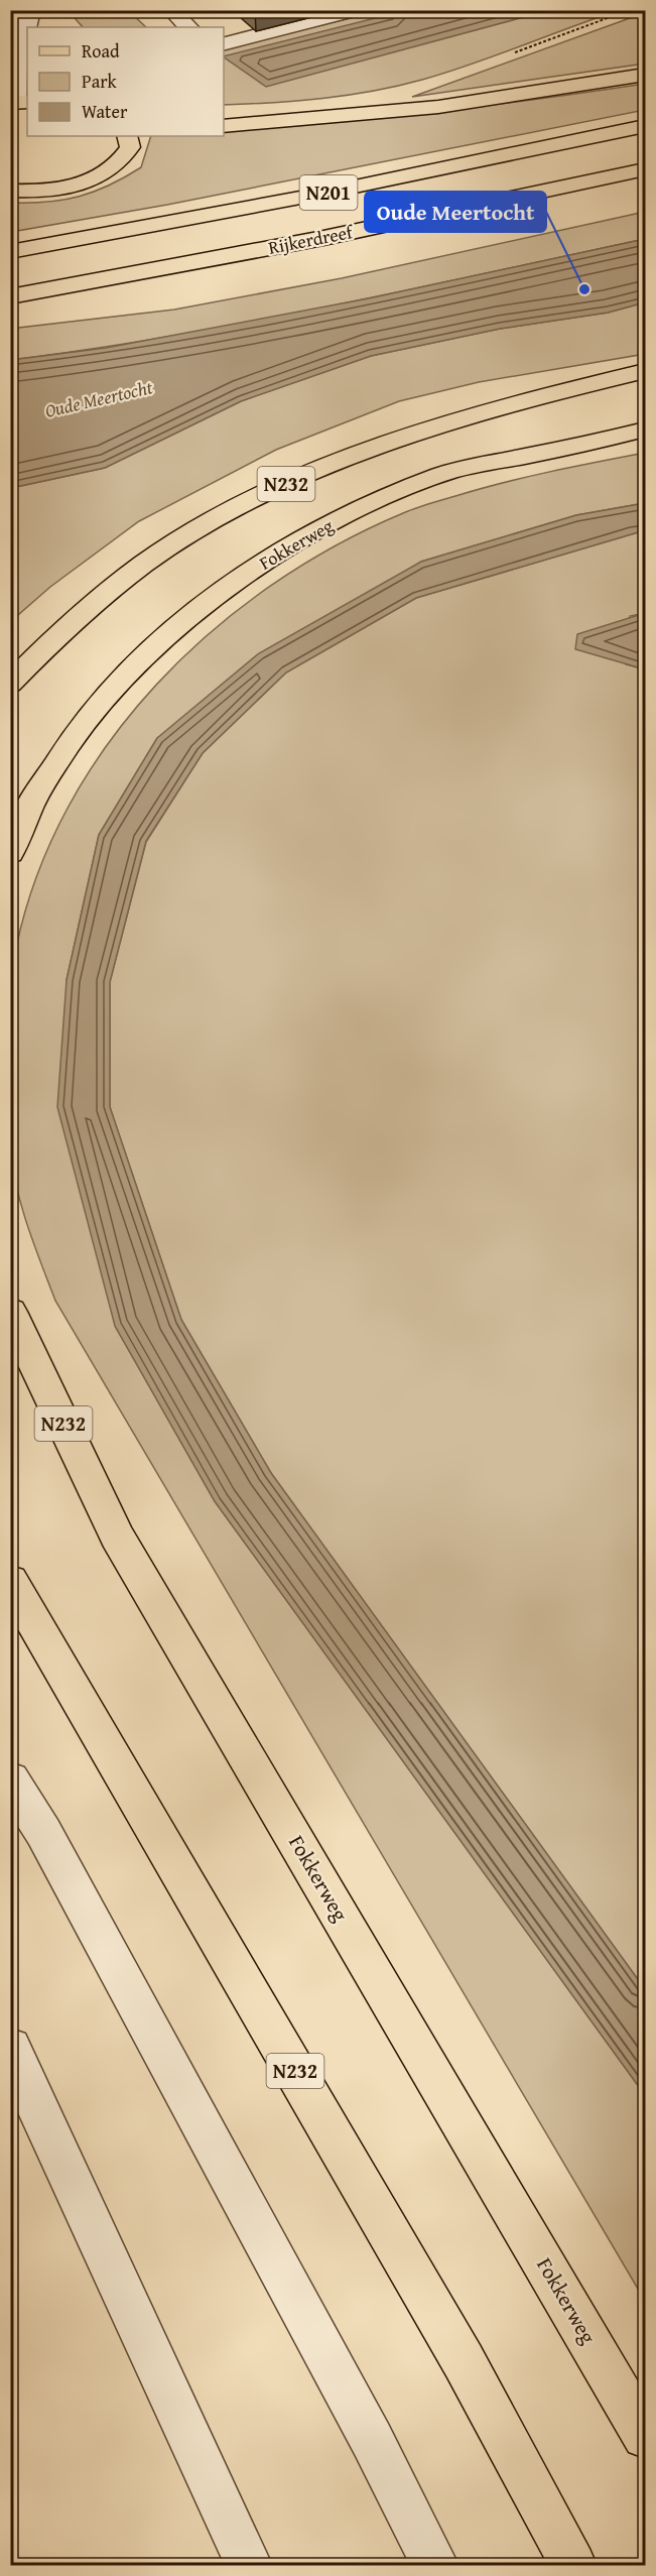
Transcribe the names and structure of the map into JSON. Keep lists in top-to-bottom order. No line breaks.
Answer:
{"streets":{"main road":["N201","Rijkerdreef","N232","Fokkerweg"]},"water":["Oude Meertocht"],"places":["Oude Meertocht"],"legend":["Road","Park","Water"]}
